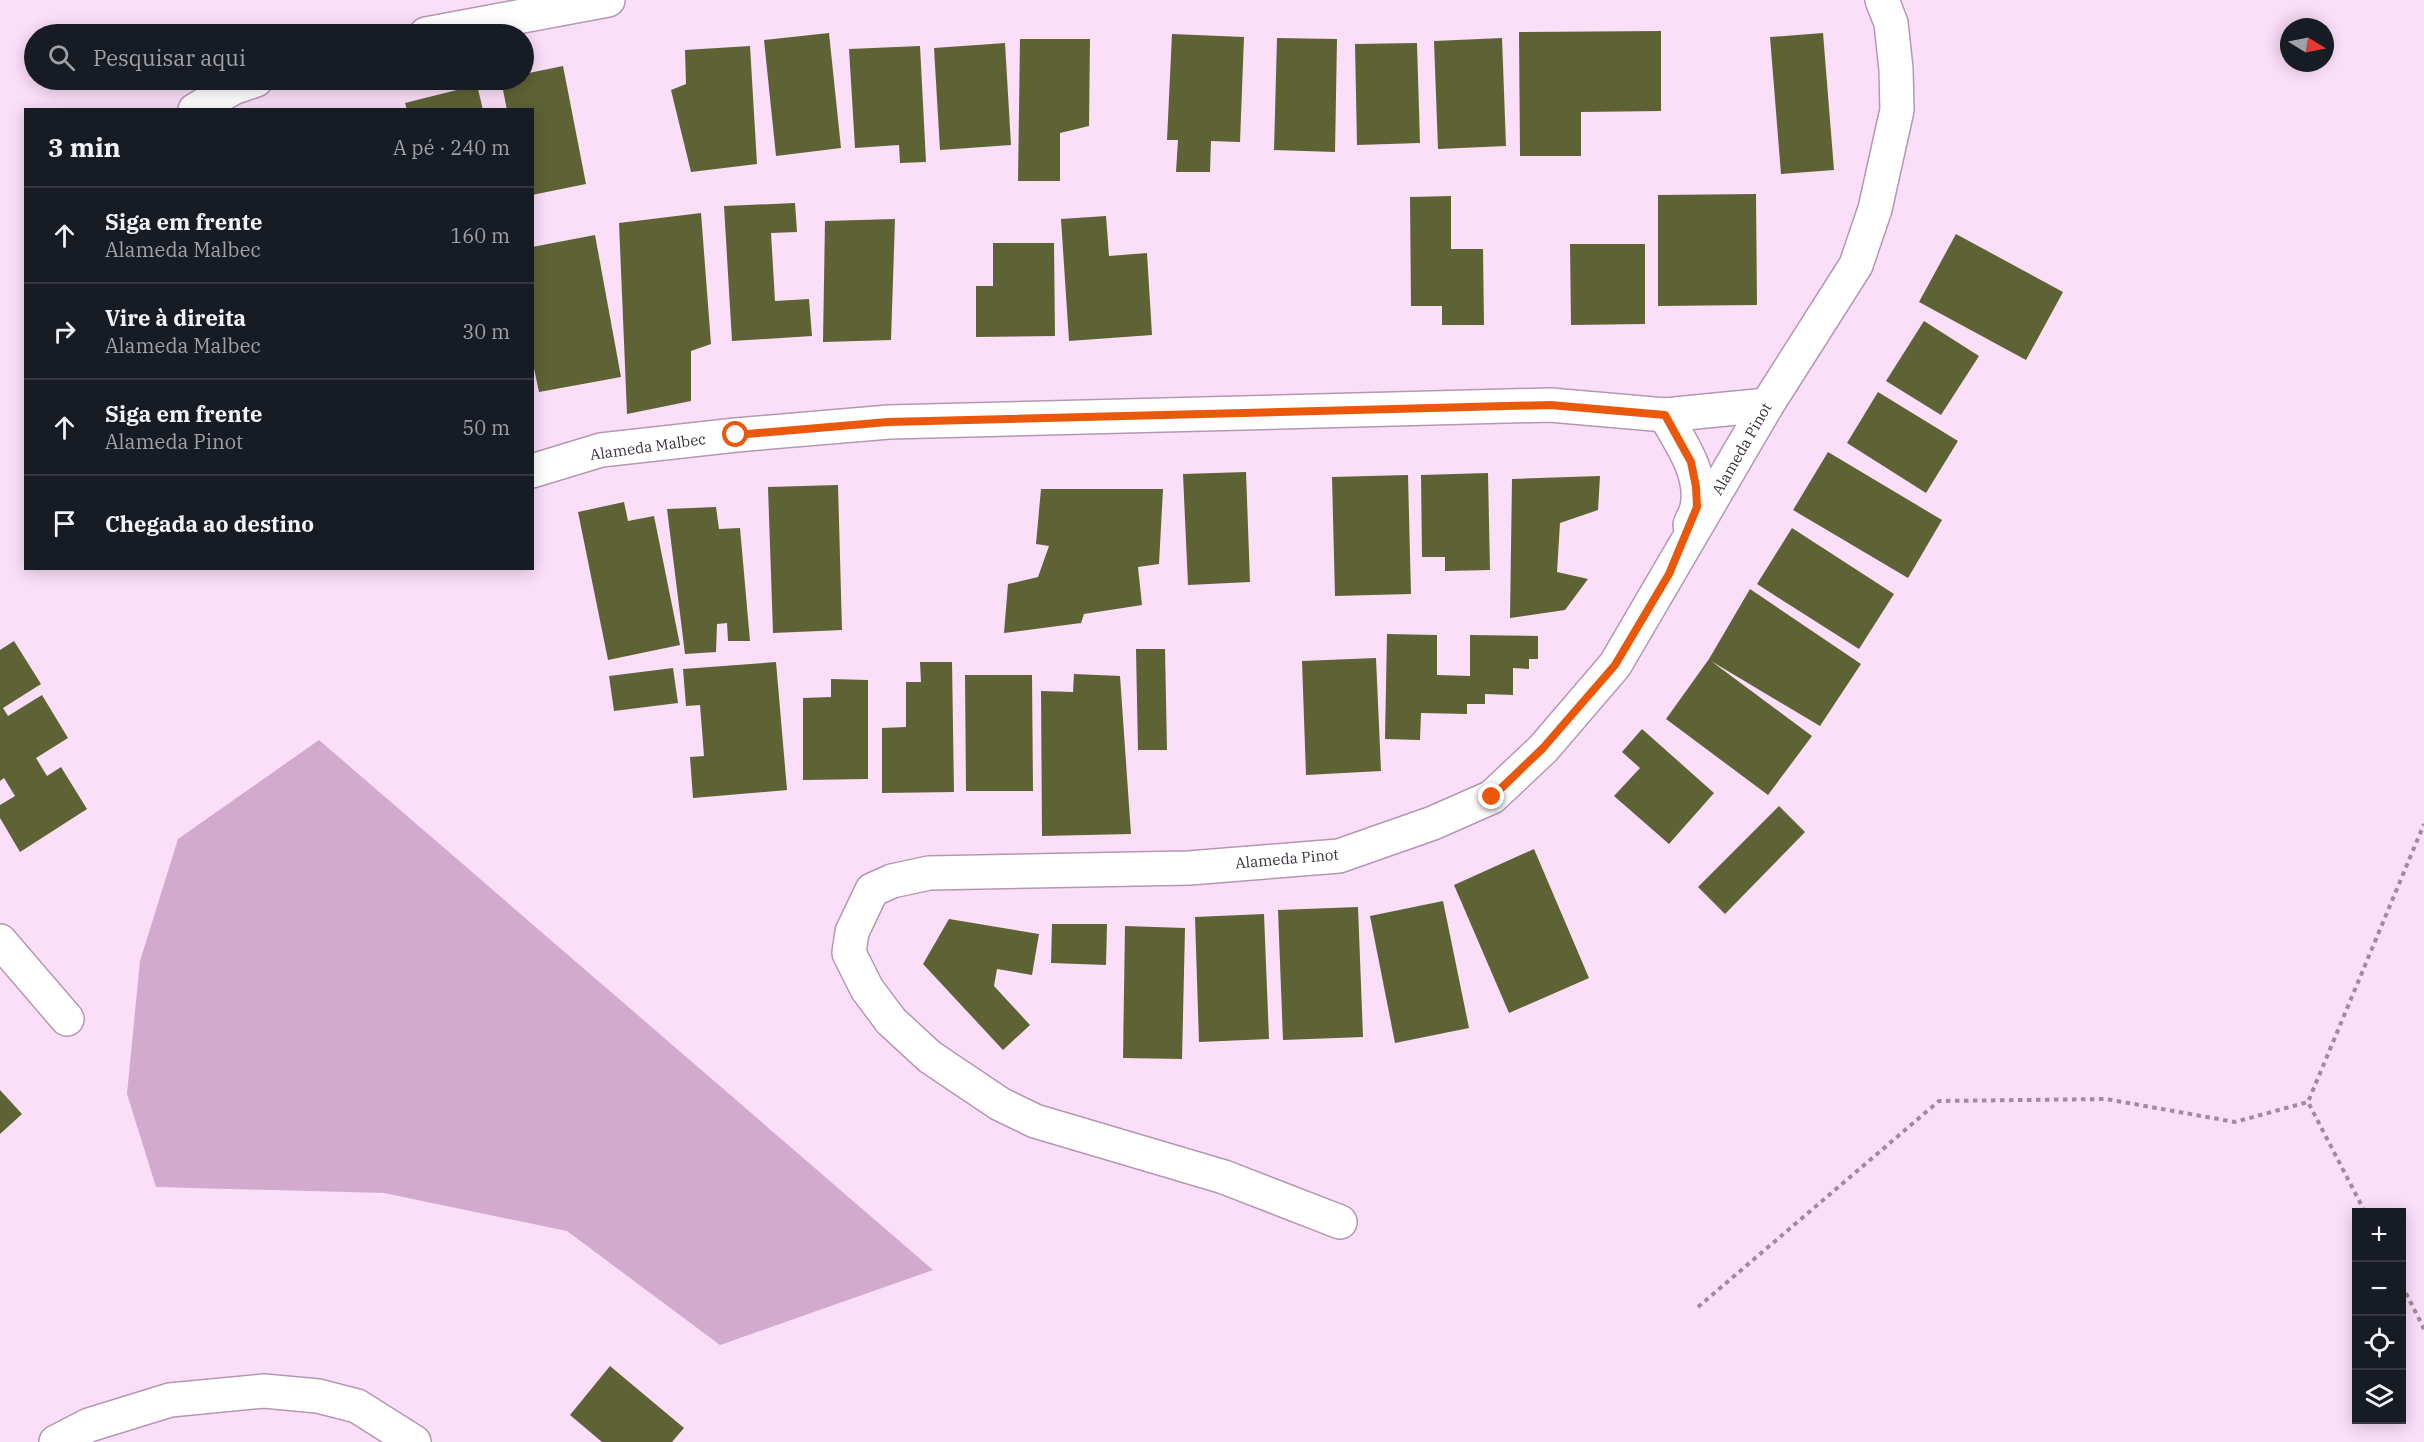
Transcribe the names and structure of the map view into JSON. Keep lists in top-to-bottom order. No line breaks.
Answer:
{"streets":{"street":["Alameda Malbec","Alameda Pinot"]},"crossings":[["Alameda Malbec","Alameda Pinot"]],"north":"right","page":{"search":"Pesquisar aqui","heading":["3 min","A pé · 240 m"],"list":[["Siga em frente","Alameda Malbec","160 m"],["Vire à direita","Alameda Malbec","30 m"],["Siga em frente","Alameda Pinot","50 m"],"Chegada ao destino"],"map_buttons":["+","−"]}}
